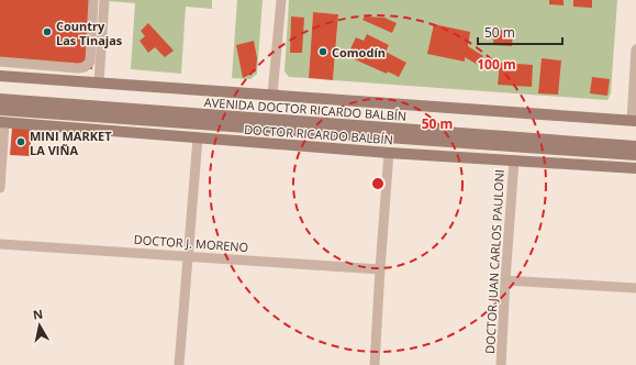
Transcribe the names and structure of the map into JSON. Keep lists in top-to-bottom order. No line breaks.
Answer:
{"streets":{"main road":["AVENIDA DOCTOR RICARDO BALBÍN","DOCTOR RICARDO BALBÍN"],"street":["DOCTOR J. MORENO","DOCTOR JUAN CARLOS PAULONI"]},"crossings":[["DOCTOR RICARDO BALBÍN","DOCTOR JUAN CARLOS PAULONI"]],"places":["Country Las Tinajas","Comodín","MINI MARKET LA VIÑA"],"scale_bar":"50 m","north":"top","rings":["100 m","50 m"]}
